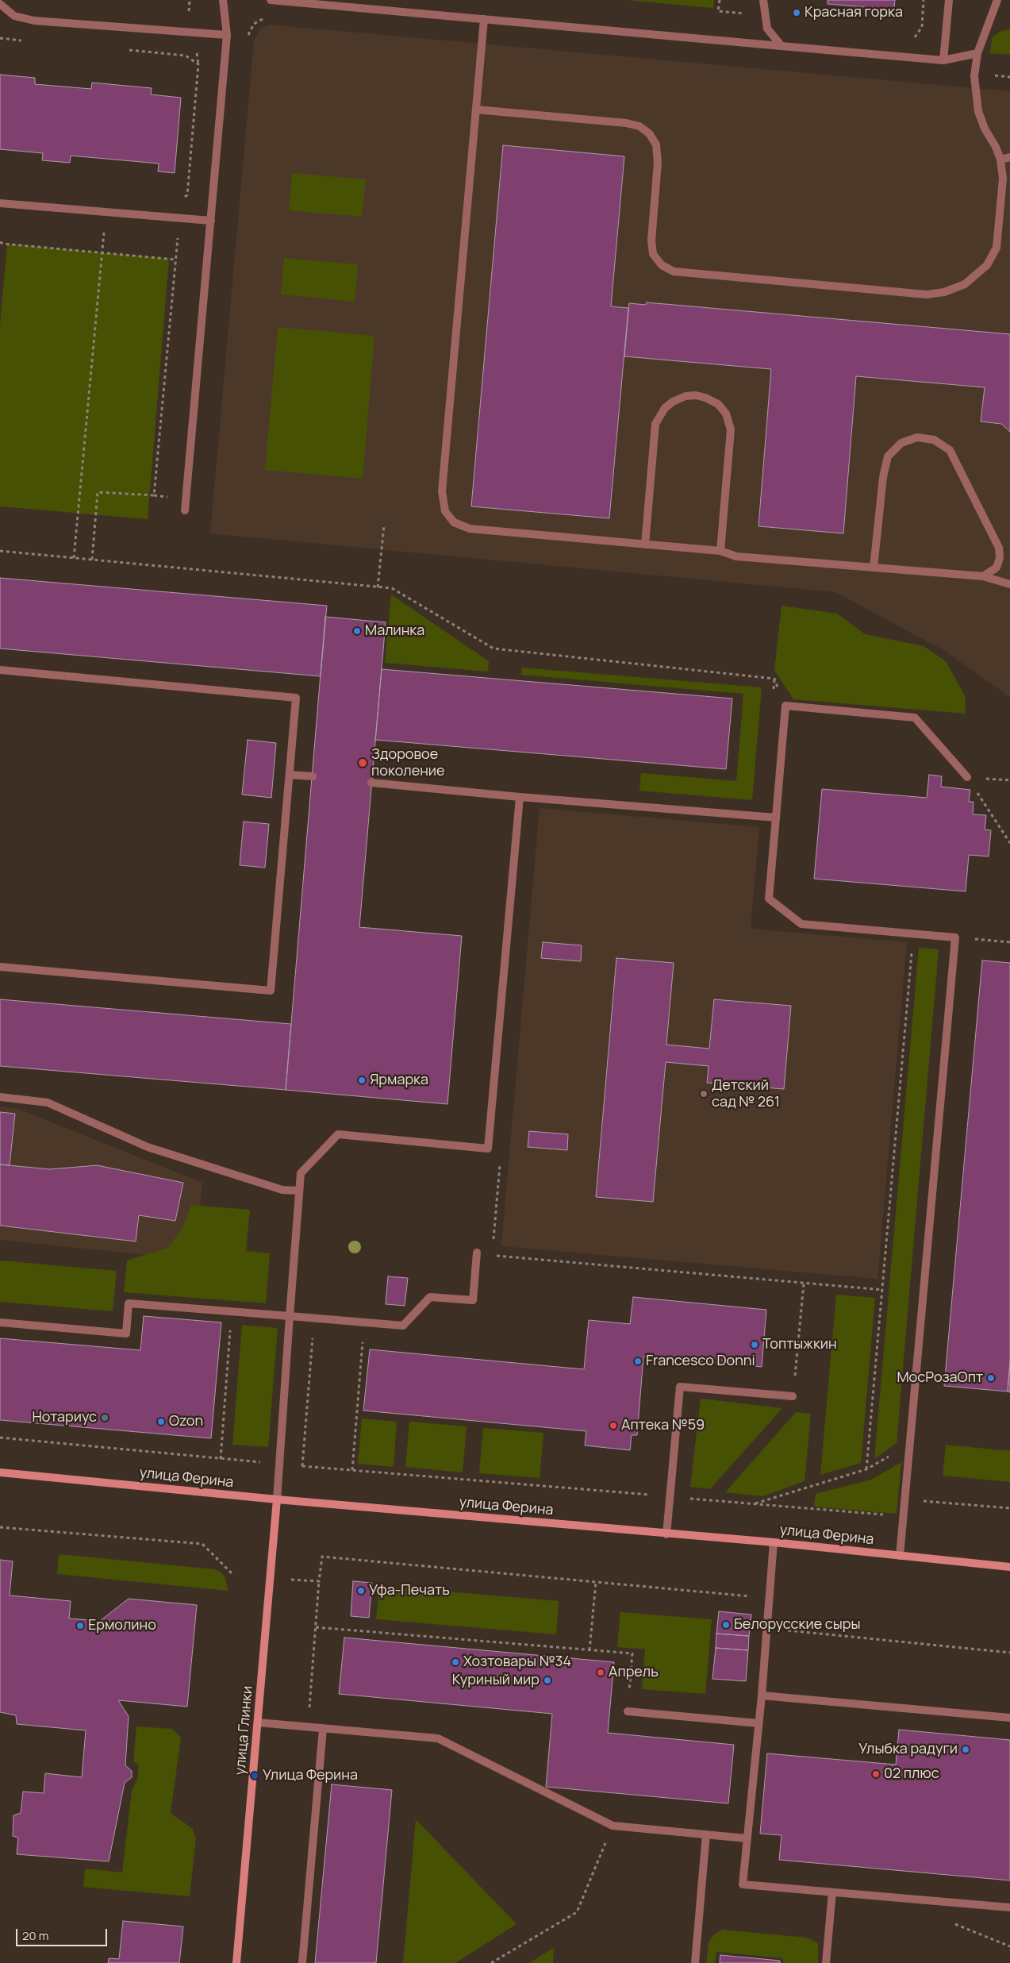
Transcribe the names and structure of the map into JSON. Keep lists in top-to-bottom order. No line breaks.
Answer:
{"streets":{"main road":["улица Ферина","улица Глинки"]},"crossings":[["улица Ферина","улица Глинки"]],"places":["Красная горка","Малинка","Здоровое поколение","Ярмарка","Детский сад № 261","Топтыжкин","Francesco Donni","МосРозаОпт","Нотариус","Ozon","Аптека №59","Уфа-Печать","Белорусские сыры","Ермолино","Хозтовары №34","Апрель","Куриный мир","Улыбка радуги","02 плюс","Улица Ферина"],"scale_bar":"20 m"}
